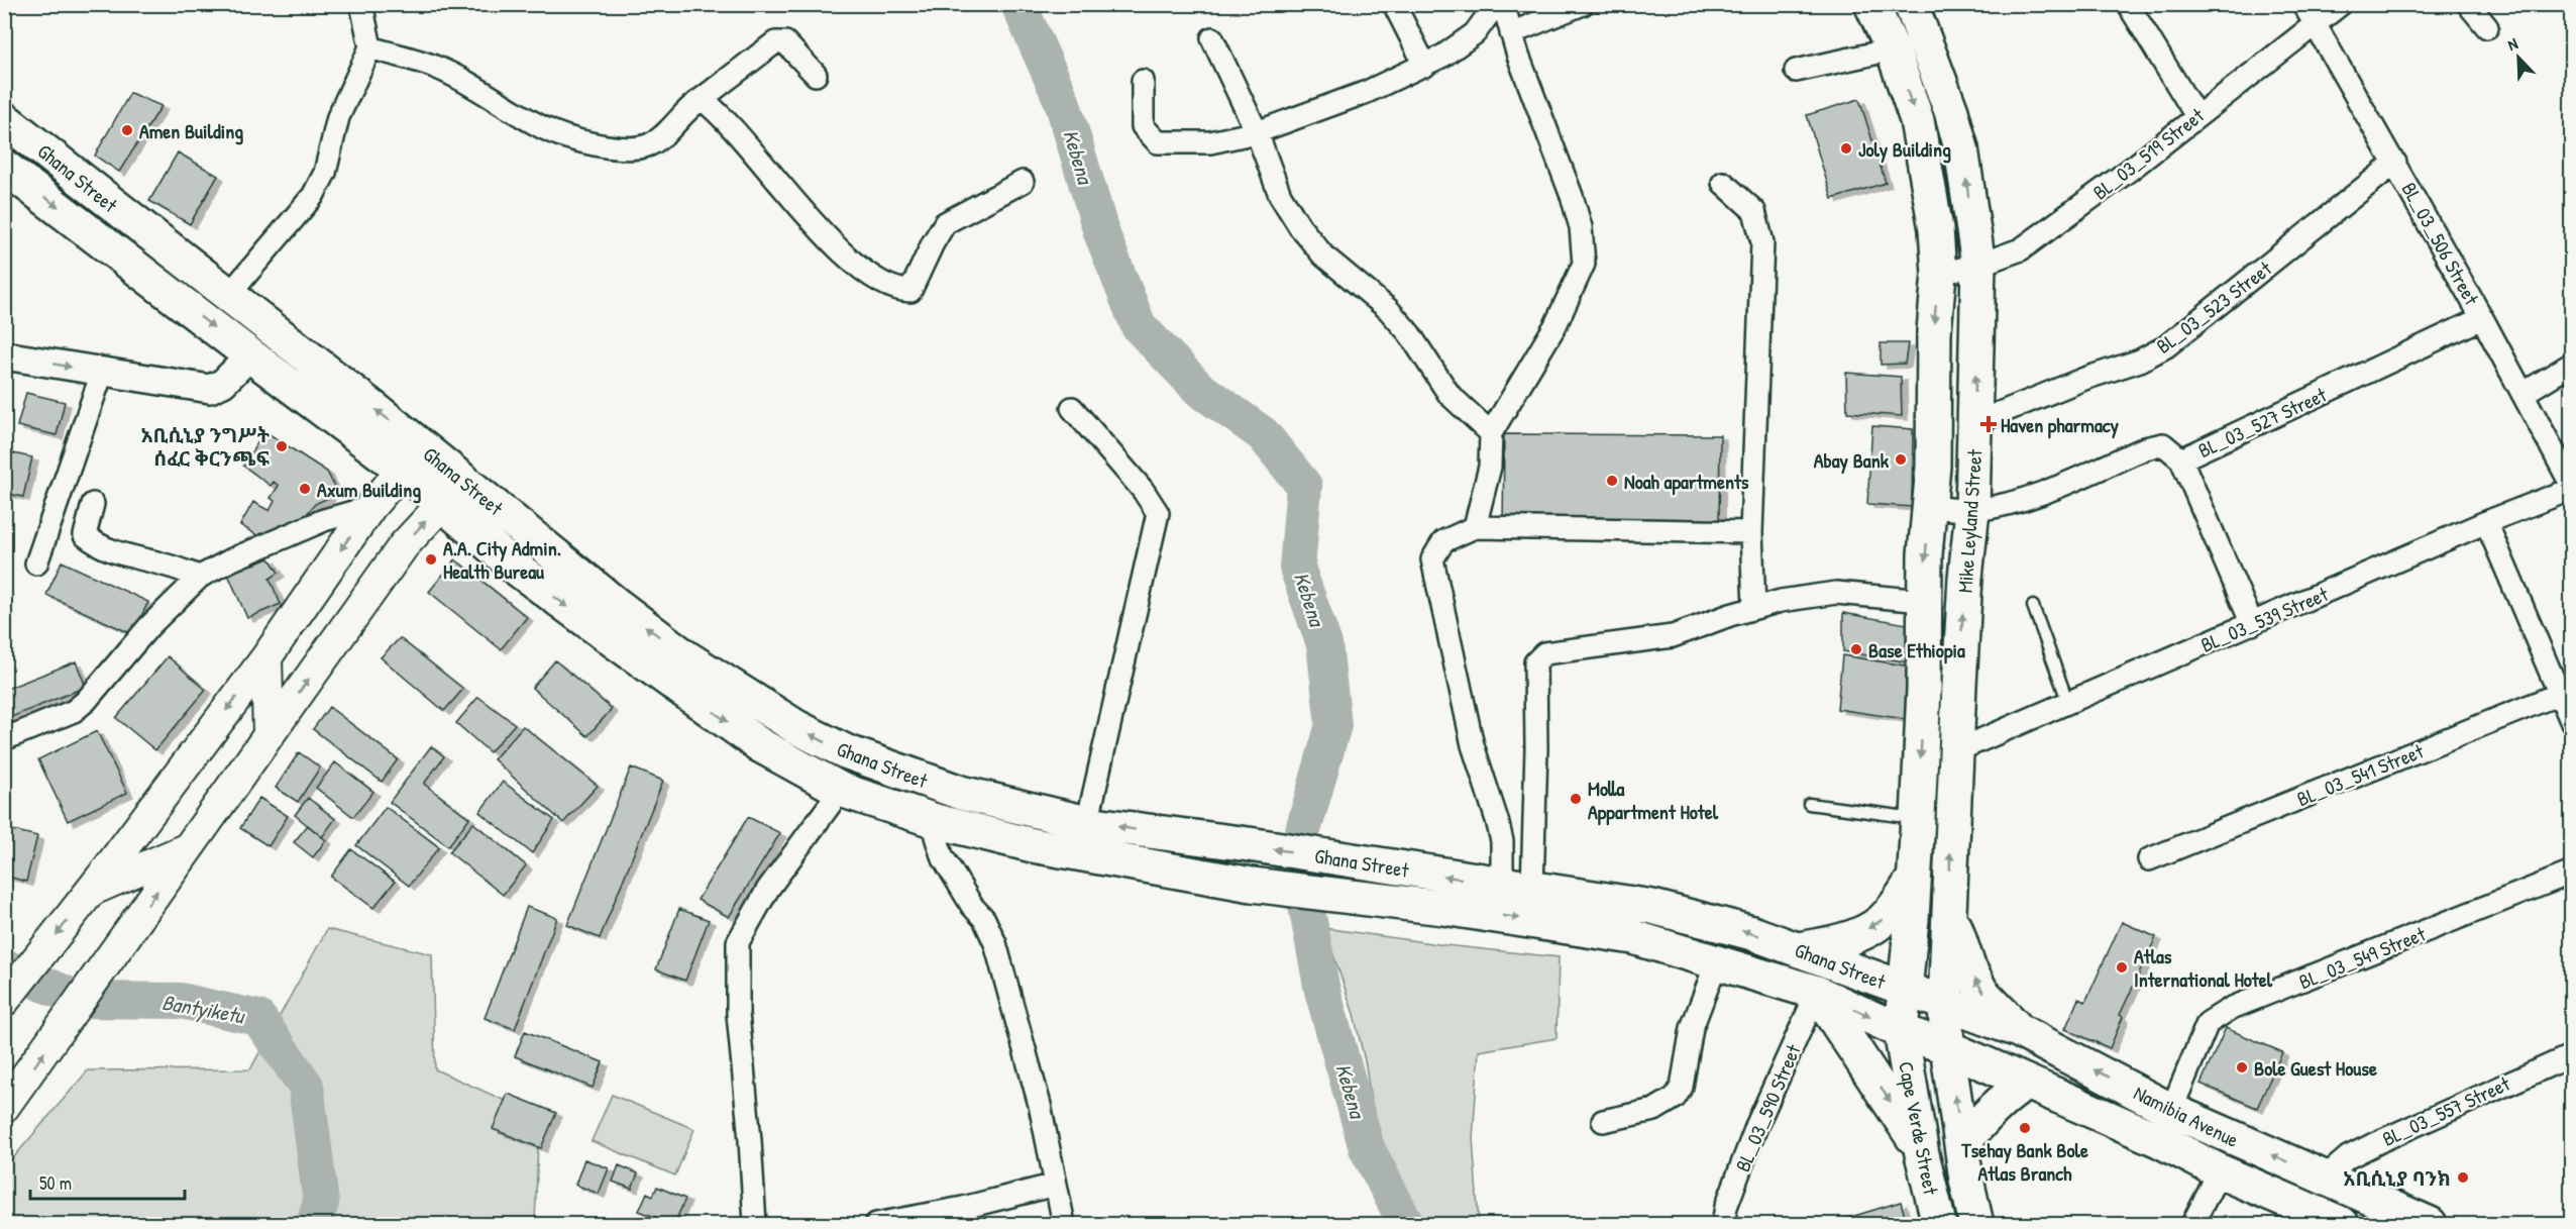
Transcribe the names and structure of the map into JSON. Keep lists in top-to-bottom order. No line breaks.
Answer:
{"streets":{"main road":["Ghana Street","Mike Leyland Street","Namibia Avenue","Cape Verde Street"],"street":["BL_03_519 Street","BL_03_506 Street","BL_03_523 Street","BL_03_527 Street","BL_03_539 Street","BL_03_541 Street","BL_03_549 Street","BL_03_590 Street","BL_03_557 Street"]},"crossings":[["BL_03_519 Street","BL_03_506 Street"],["BL_03_519 Street","Mike Leyland Street"],["Ghana Street","Mike Leyland Street"],["Ghana Street","BL_03_590 Street"],["Ghana Street","Namibia Avenue"],["Ghana Street","Cape Verde Street"],["BL_03_506 Street","BL_03_523 Street"],["BL_03_506 Street","BL_03_527 Street"],["BL_03_506 Street","BL_03_539 Street"],["BL_03_523 Street","Mike Leyland Street"],["BL_03_527 Street","Mike Leyland Street"],["Mike Leyland Street","BL_03_539 Street"],["Mike Leyland Street","Namibia Avenue"],["Mike Leyland Street","Cape Verde Street"],["BL_03_549 Street","Namibia Avenue"],["BL_03_557 Street","Namibia Avenue"],["Namibia Avenue","Cape Verde Street"]],"water":["Kebena","Bantyiketu"],"places":{"other":["Amen Building","Joly Building","አቢሲኒያ ንግሥት ሰፈር ቅርንጫፍ","Abay Bank","Noah apartments","Axum Building","A.A. City Admin. Health Bureau","Base Ethiopia","Molla Appartment Hotel","Atlas International Hotel","Bole Guest House","Tsehay Bank Bole Atlas Branch","አቢሲኒያ ባንክ"],"health":["Haven pharmacy"]},"scale_bar":"50 m","north":"top left"}
